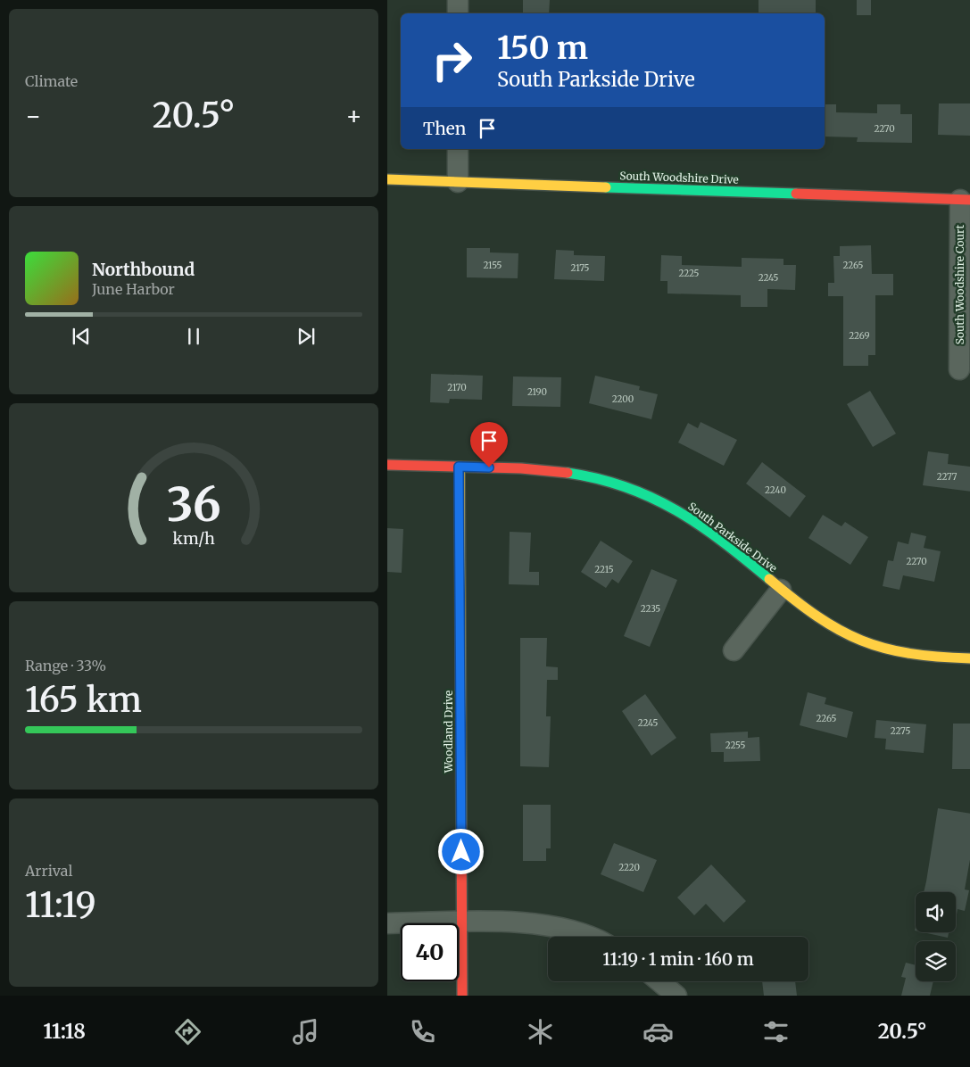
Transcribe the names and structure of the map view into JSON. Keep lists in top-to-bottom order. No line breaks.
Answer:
{"streets":{"street":["South Woodshire Drive","South Woodshire Court","South Parkside Drive","Woodland Drive"]},"crossings":[["South Woodshire Drive","South Woodshire Court"],["South Parkside Drive","Woodland Drive"]],"house_numbers":["2270","2155","2265","2175","2225","2245","2269","2170","2190","2200","2277","2240","2270","2215","2235","2265","2245","2275","2255","2220"],"page":{"tile":["Climate",["Range · 33%","165 km"],["Arrival","11:19"]],"turn":["150 m","South Parkside Drive"],"heat":["−","20.5°","+"],"then":"Then","song":["Northbound","June Harbor"],"limit":"40","trip":"11:19 · 1 min · 160 m","tabs":["11:18","20.5°"],"gauge":["36","km/h"]}}
